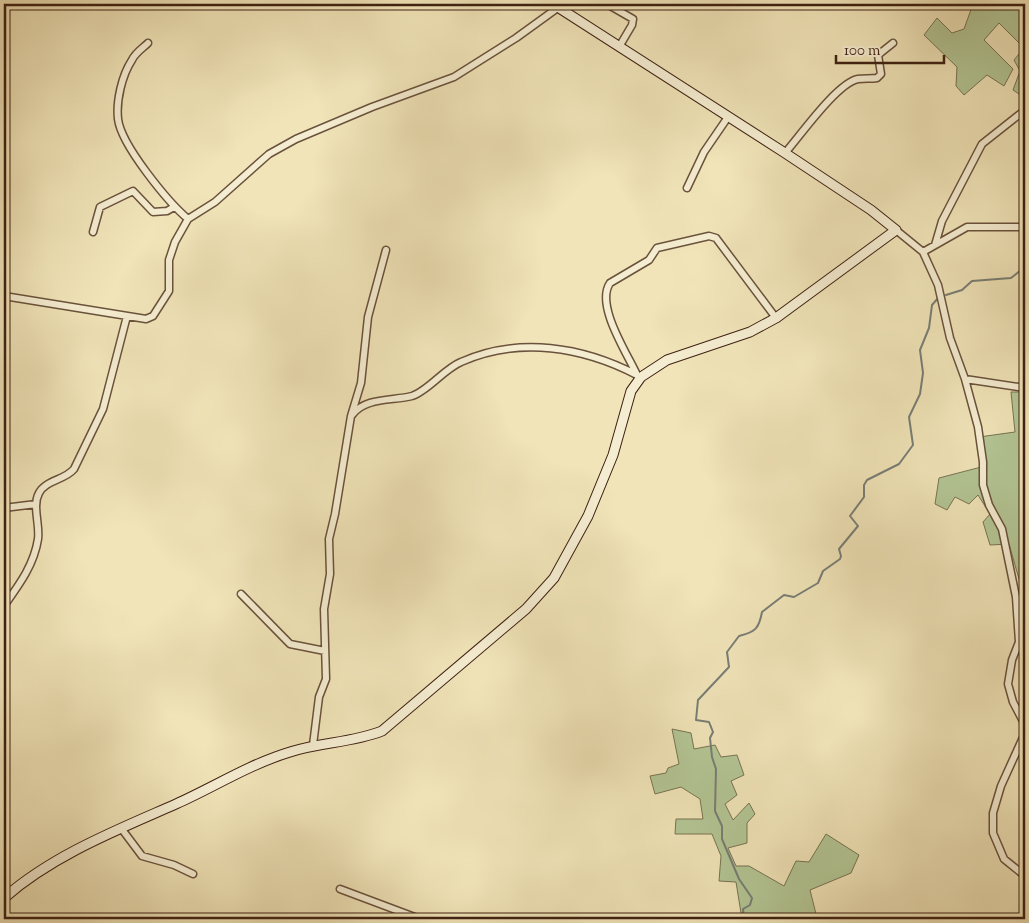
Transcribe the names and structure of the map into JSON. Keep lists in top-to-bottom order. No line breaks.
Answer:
{"scale_bar":"100 m"}
